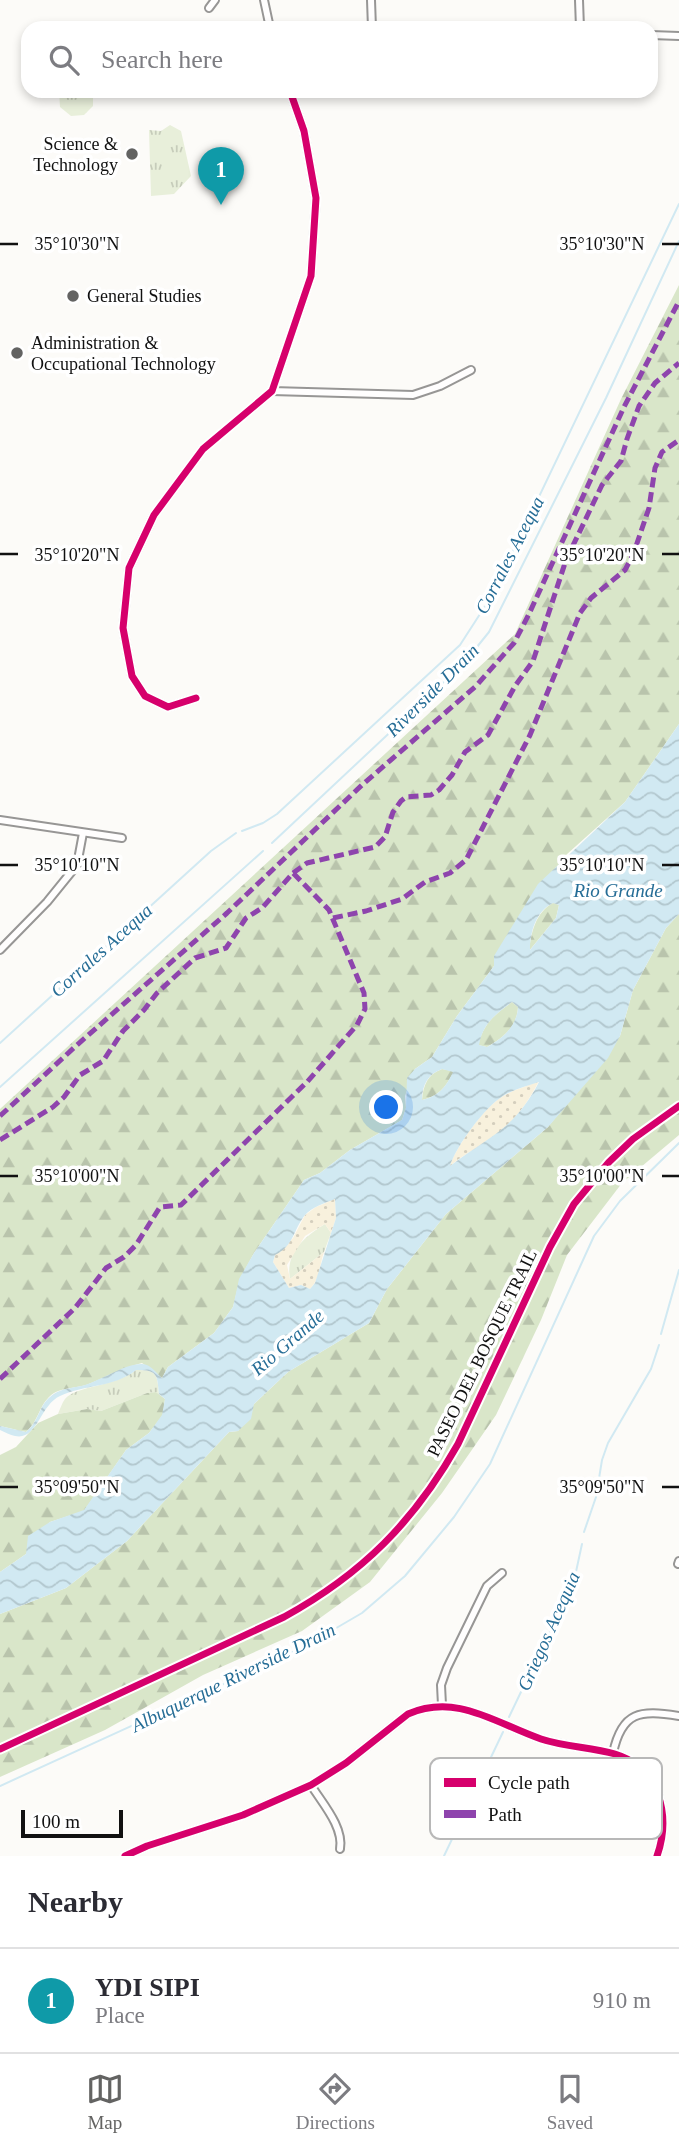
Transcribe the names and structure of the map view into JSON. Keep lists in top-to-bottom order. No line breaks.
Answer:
{"streets":{"cycle path":["PASEO DEL BOSQUE TRAIL"]},"water":["Corrales Acequa","Riverside Drain","Rio Grande","Griegos Acequia","Albuquerque Riverside Drain"],"places":["Science & Technology","General Studies","Administration & Occupational Technology"],"legend":["Cycle path","Path"],"scale_bar":"100 m","page":{"search":"Search here","pins":"1","scale":"100 m","heading":"Nearby","list":[{"mark":"1","name":"YDI SIPI","note":"Place","value":"910 m"}],"nav":["Map","Directions","Saved"]},"coordinates":["35°10'30\"N","35°10'20\"N","35°10'10\"N","35°10'00\"N","35°09'50\"N"]}
